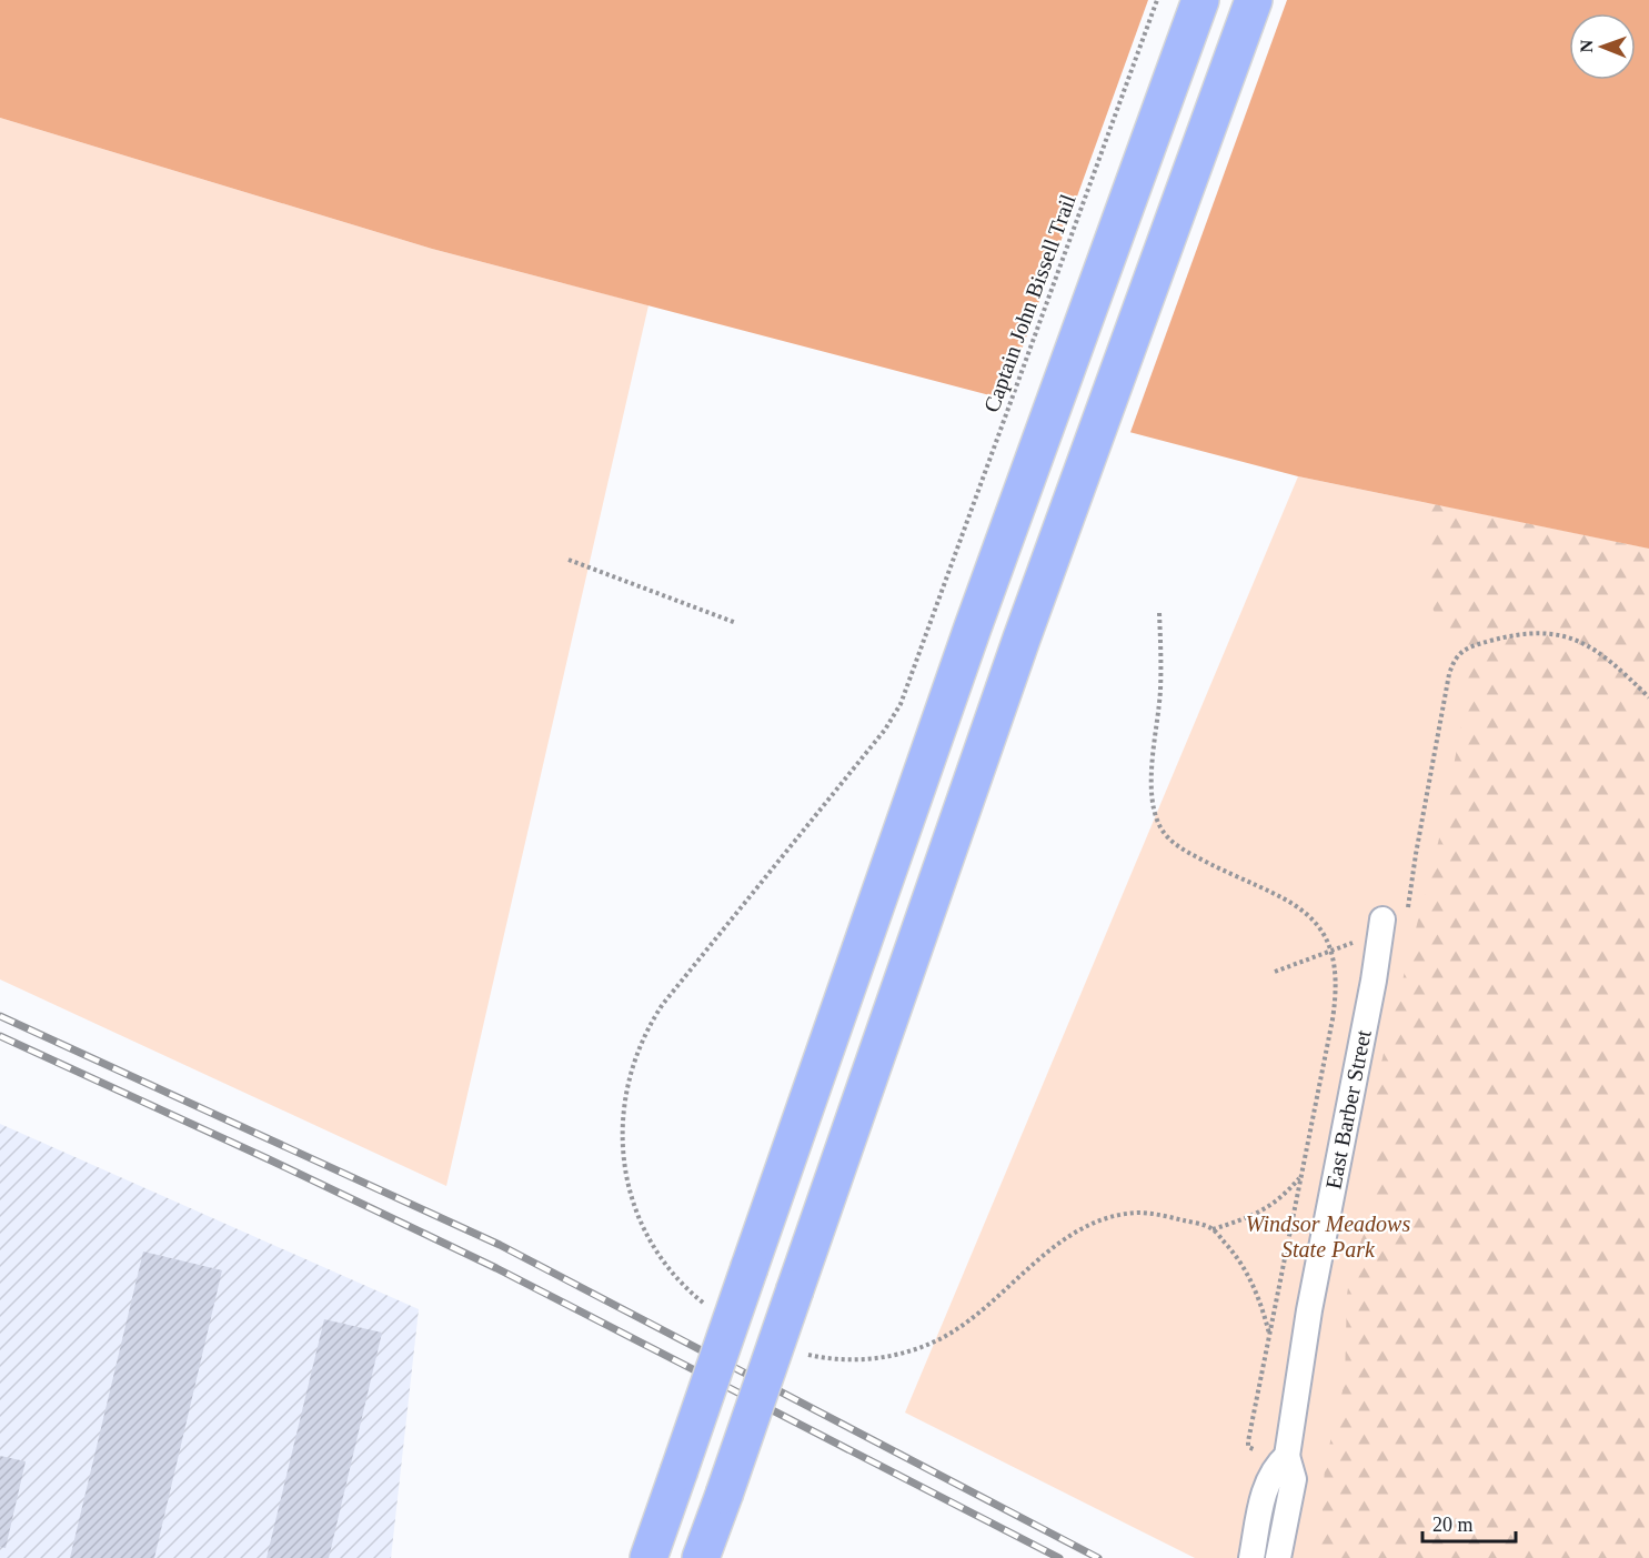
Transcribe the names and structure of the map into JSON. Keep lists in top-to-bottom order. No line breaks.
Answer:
{"streets":{"street":["East Barber Street"],"path":["Captain John Bissell Trail"]},"parks":["Windsor Meadows State Park"],"scale_bar":"20 m","north":"left"}
